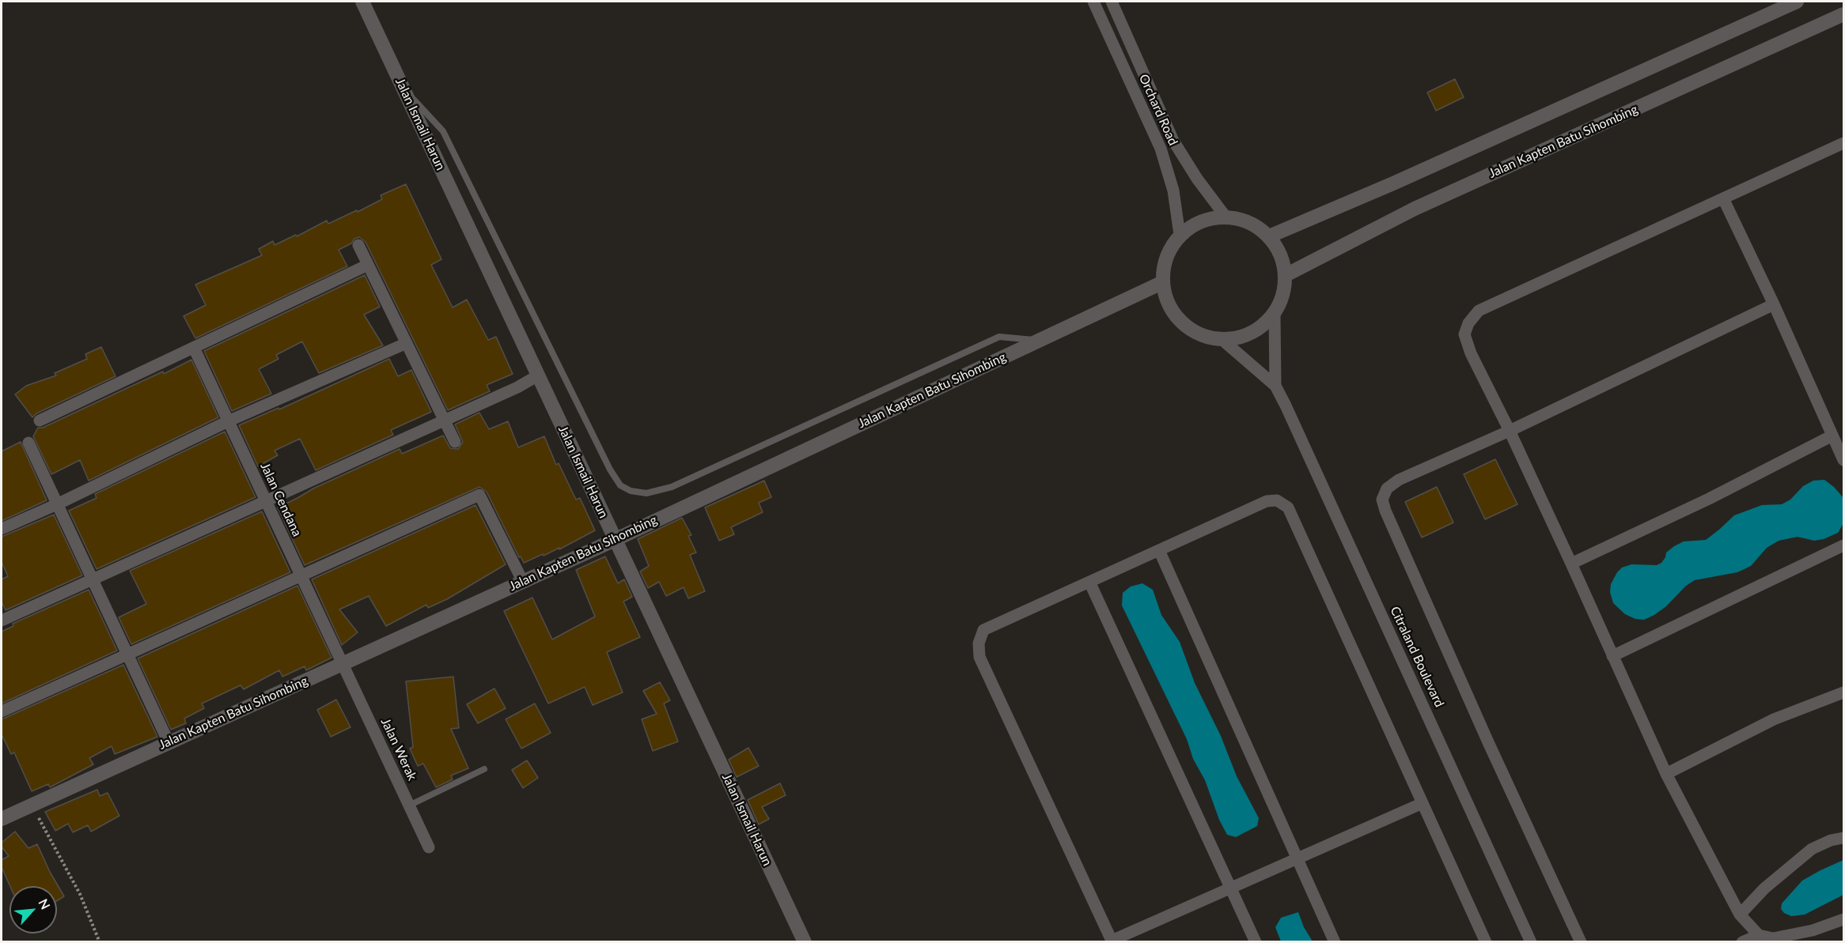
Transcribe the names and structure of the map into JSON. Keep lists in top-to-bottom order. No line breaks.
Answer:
{"streets":{"street":["Orchard Road","Jalan Ismail Harun","Jalan Kapten Batu Sihombing","Jalan Cendana","Citraland Boulevard","Jalan Werak"]},"crossings":[["Orchard Road","Jalan Kapten Batu Sihombing"],["Orchard Road","Citraland Boulevard"],["Jalan Ismail Harun","Jalan Kapten Batu Sihombing"],["Jalan Kapten Batu Sihombing","Jalan Cendana"],["Jalan Kapten Batu Sihombing","Citraland Boulevard"],["Jalan Kapten Batu Sihombing","Jalan Werak"],["Jalan Cendana","Jalan Werak"]],"north":"top right"}
